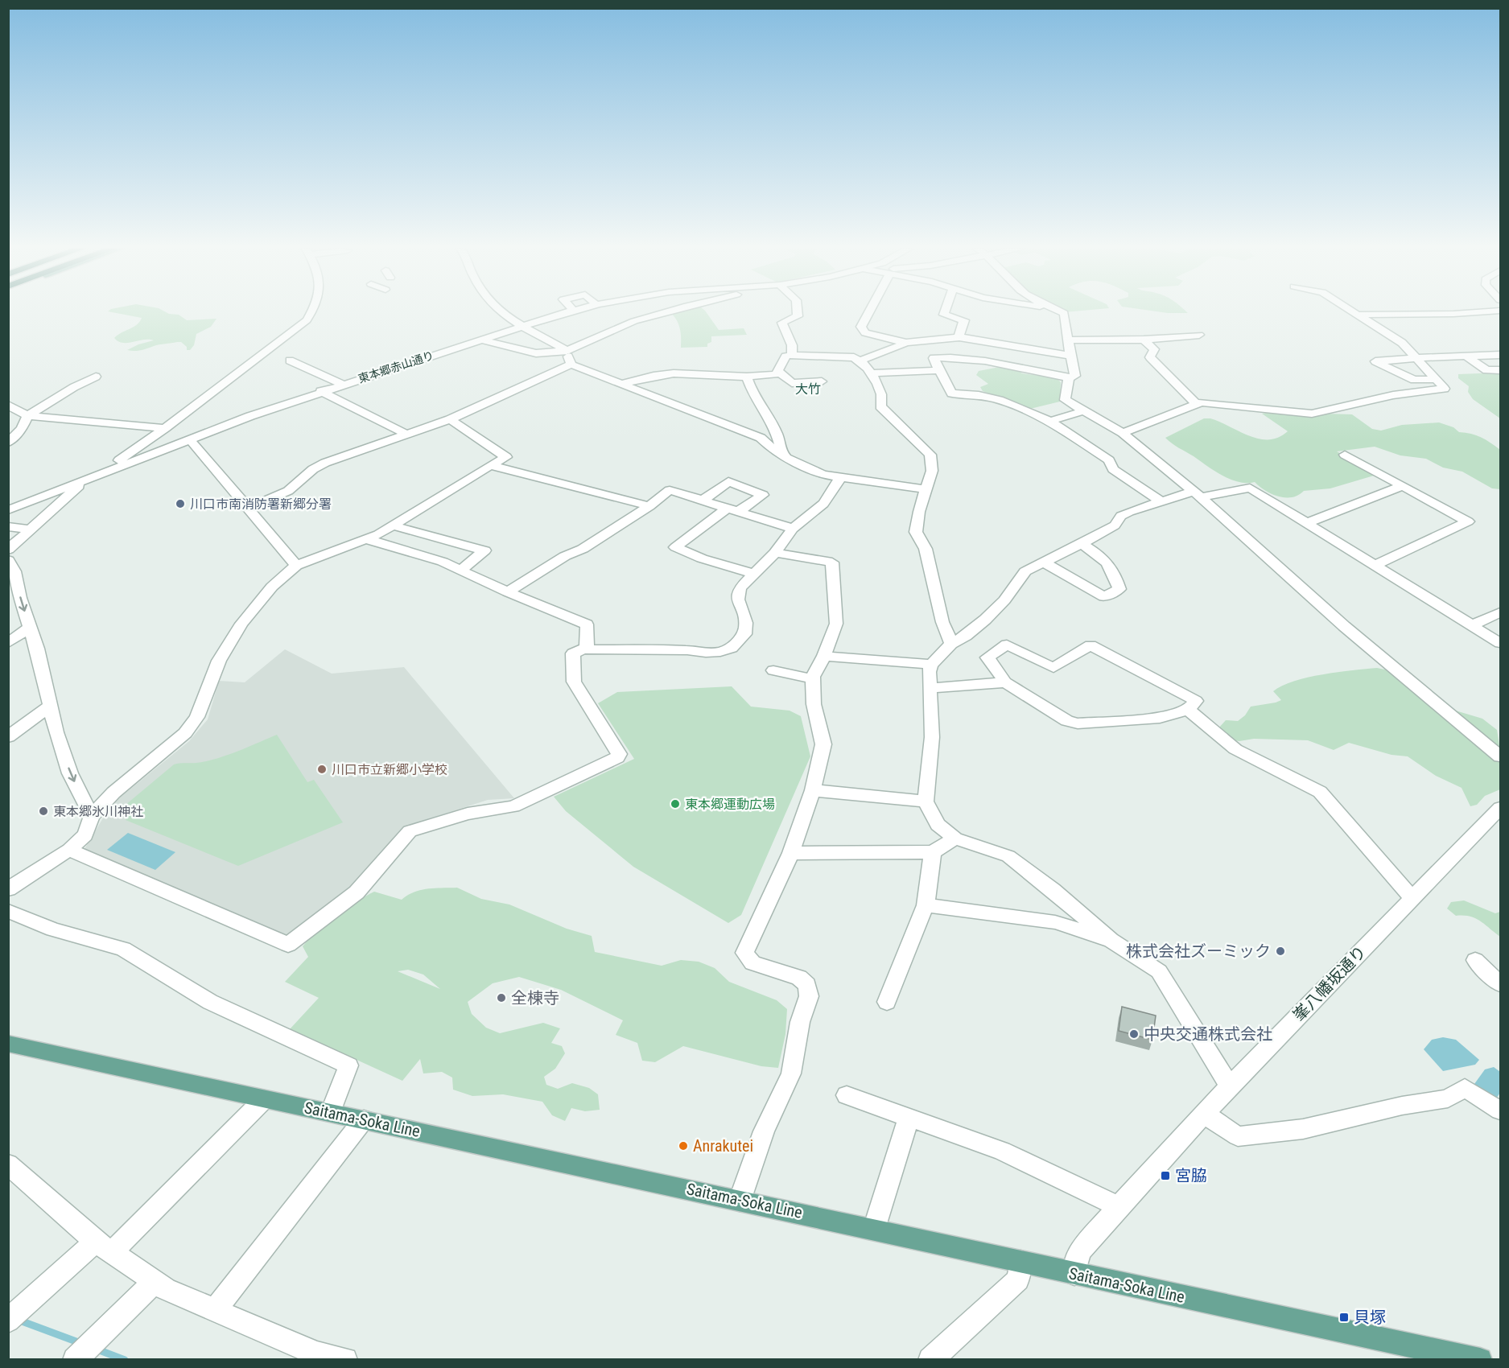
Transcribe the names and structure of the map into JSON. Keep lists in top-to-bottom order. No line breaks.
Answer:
{"streets":{"main road":["Saitama-Soka Line"],"street":["東本郷赤山通り","峯八幡坂通り"]},"crossings":[["峯八幡坂通り","Saitama-Soka Line"]],"districts":["大竹"],"places":{"other":["川口市南消防署新郷分署","川口市立新郷小学校","東本郷運動広場","東本郷氷川神社","株式会社ズーミック","全棟寺","中央交通株式会社","Anrakutei"],"transit":["宮脇","貝塚"]}}
